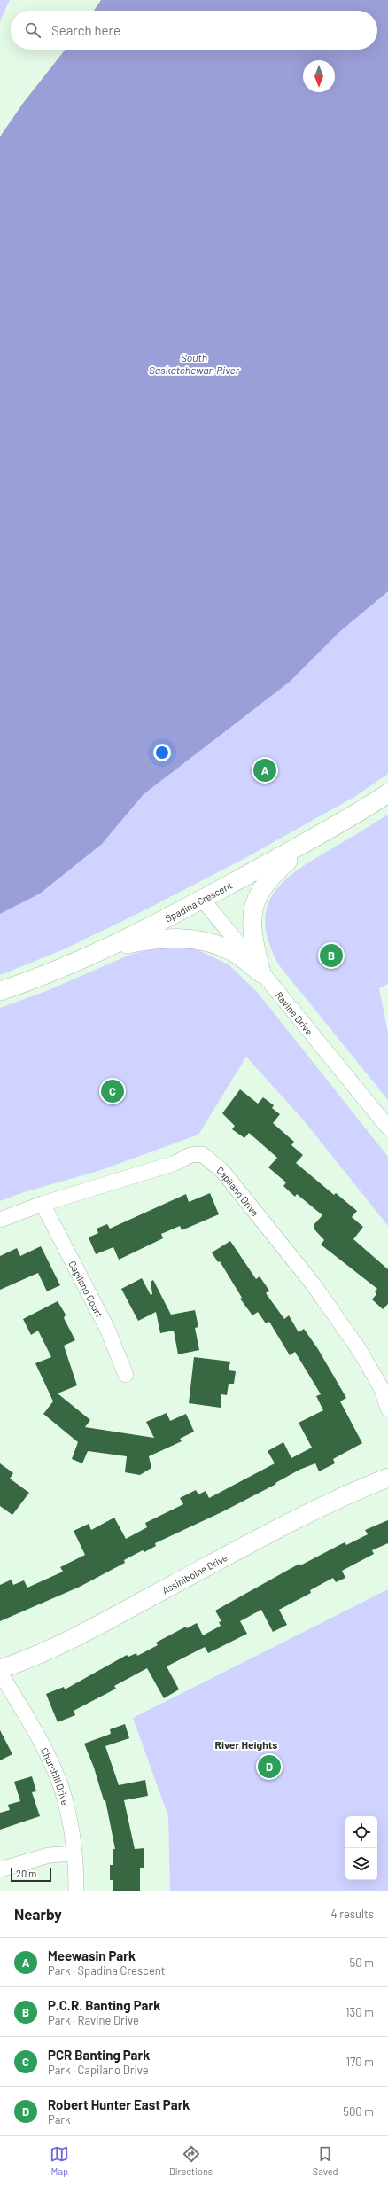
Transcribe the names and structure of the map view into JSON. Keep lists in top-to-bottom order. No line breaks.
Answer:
{"streets":{"street":["Spadina Crescent","Ravine Drive","Capilano Drive","Capilano Court","Assiniboine Drive","Churchill Drive"]},"crossings":[["Spadina Crescent","Ravine Drive"],["Capilano Drive","Capilano Court"]],"districts":["River Heights"],"water":["South Saskatchewan River"],"scale_bar":"20 m","north":"bottom","page":{"search":"Search here","pins":["A","B","C","D"],"scale":"20 m","heading":["Nearby","4 results"],"list":[{"mark":"A","name":"Meewasin Park","note":"Park · Spadina Crescent","value":"50 m"},{"mark":"B","name":"P.C.R. Banting Park","note":"Park · Ravine Drive","value":"130 m"},{"mark":"C","name":"PCR Banting Park","note":"Park · Capilano Drive","value":"170 m"},{"mark":"D","name":"Robert Hunter East Park","note":"Park","value":"500 m"}],"nav":["Map","Directions","Saved"]}}
